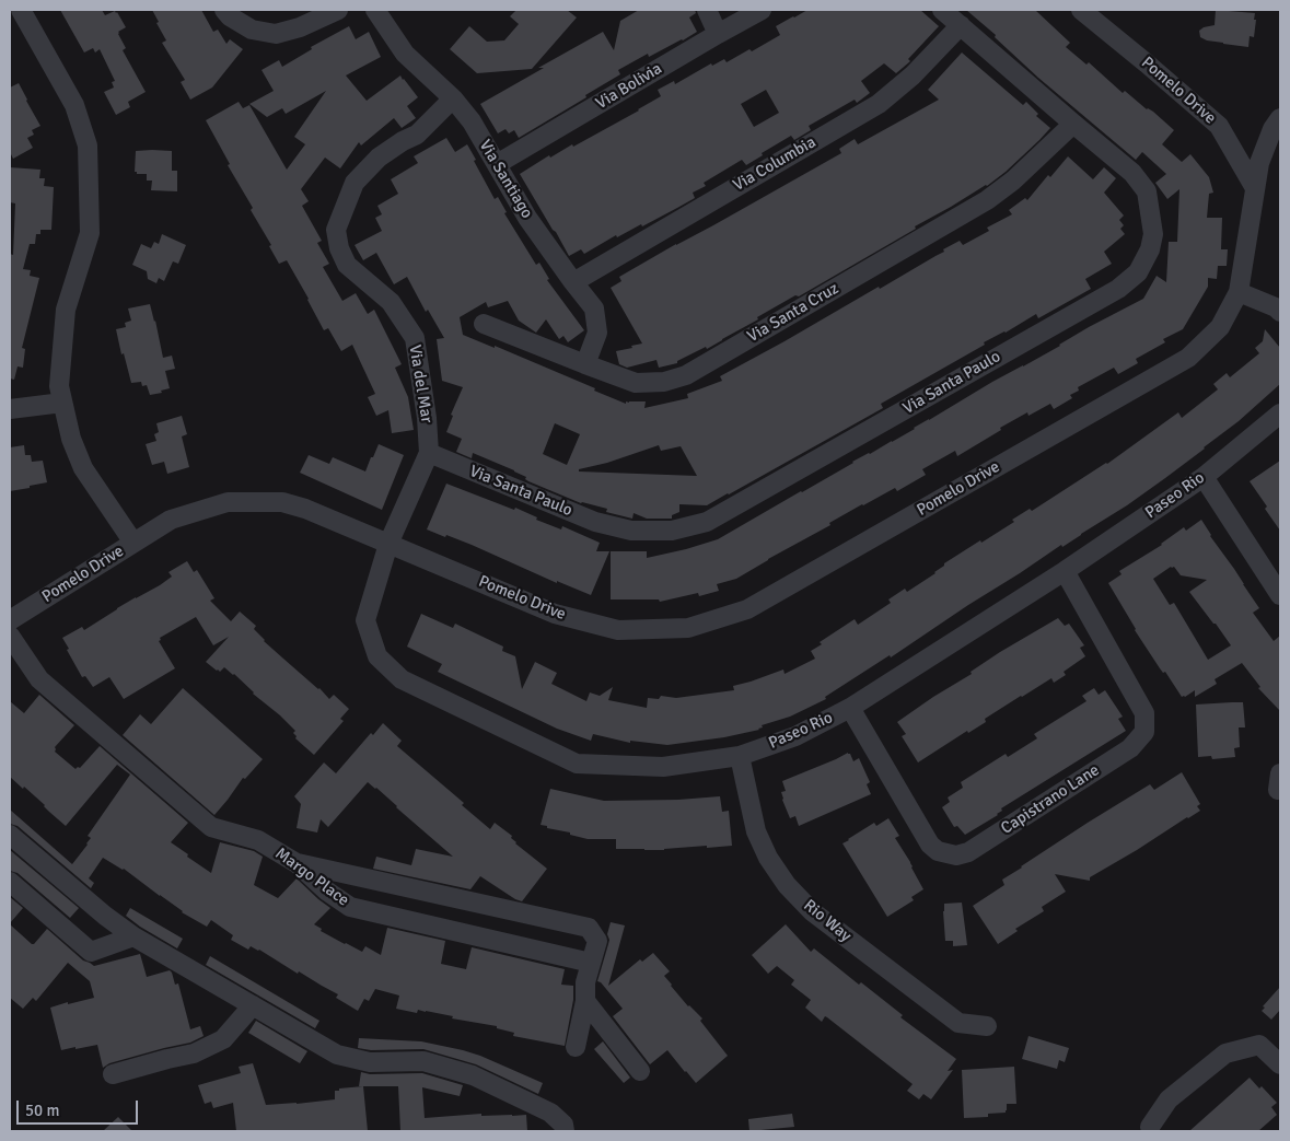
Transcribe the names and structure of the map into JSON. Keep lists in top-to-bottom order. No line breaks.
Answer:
{"streets":{"street":["Via Bolivia","Pomelo Drive","Via Columbia","Via Santiago","Via Santa Cruz","Via Santa Paulo","Via del Mar","Paseo Rio","Capistrano Lane","Margo Place","Rio Way"]},"crossings":[["Via Bolivia","Via Santiago"],["Pomelo Drive","Via del Mar"],["Pomelo Drive","Paseo Rio"],["Via Columbia","Via Santiago"],["Via Columbia","Via Santa Paulo"],["Via Santiago","Via Santa Cruz"],["Via Santiago","Via del Mar"],["Via Santa Cruz","Via Santa Paulo"],["Via Santa Paulo","Via del Mar"],["Via del Mar","Paseo Rio"],["Paseo Rio","Capistrano Lane"],["Paseo Rio","Rio Way"]],"scale_bar":"50 m"}
